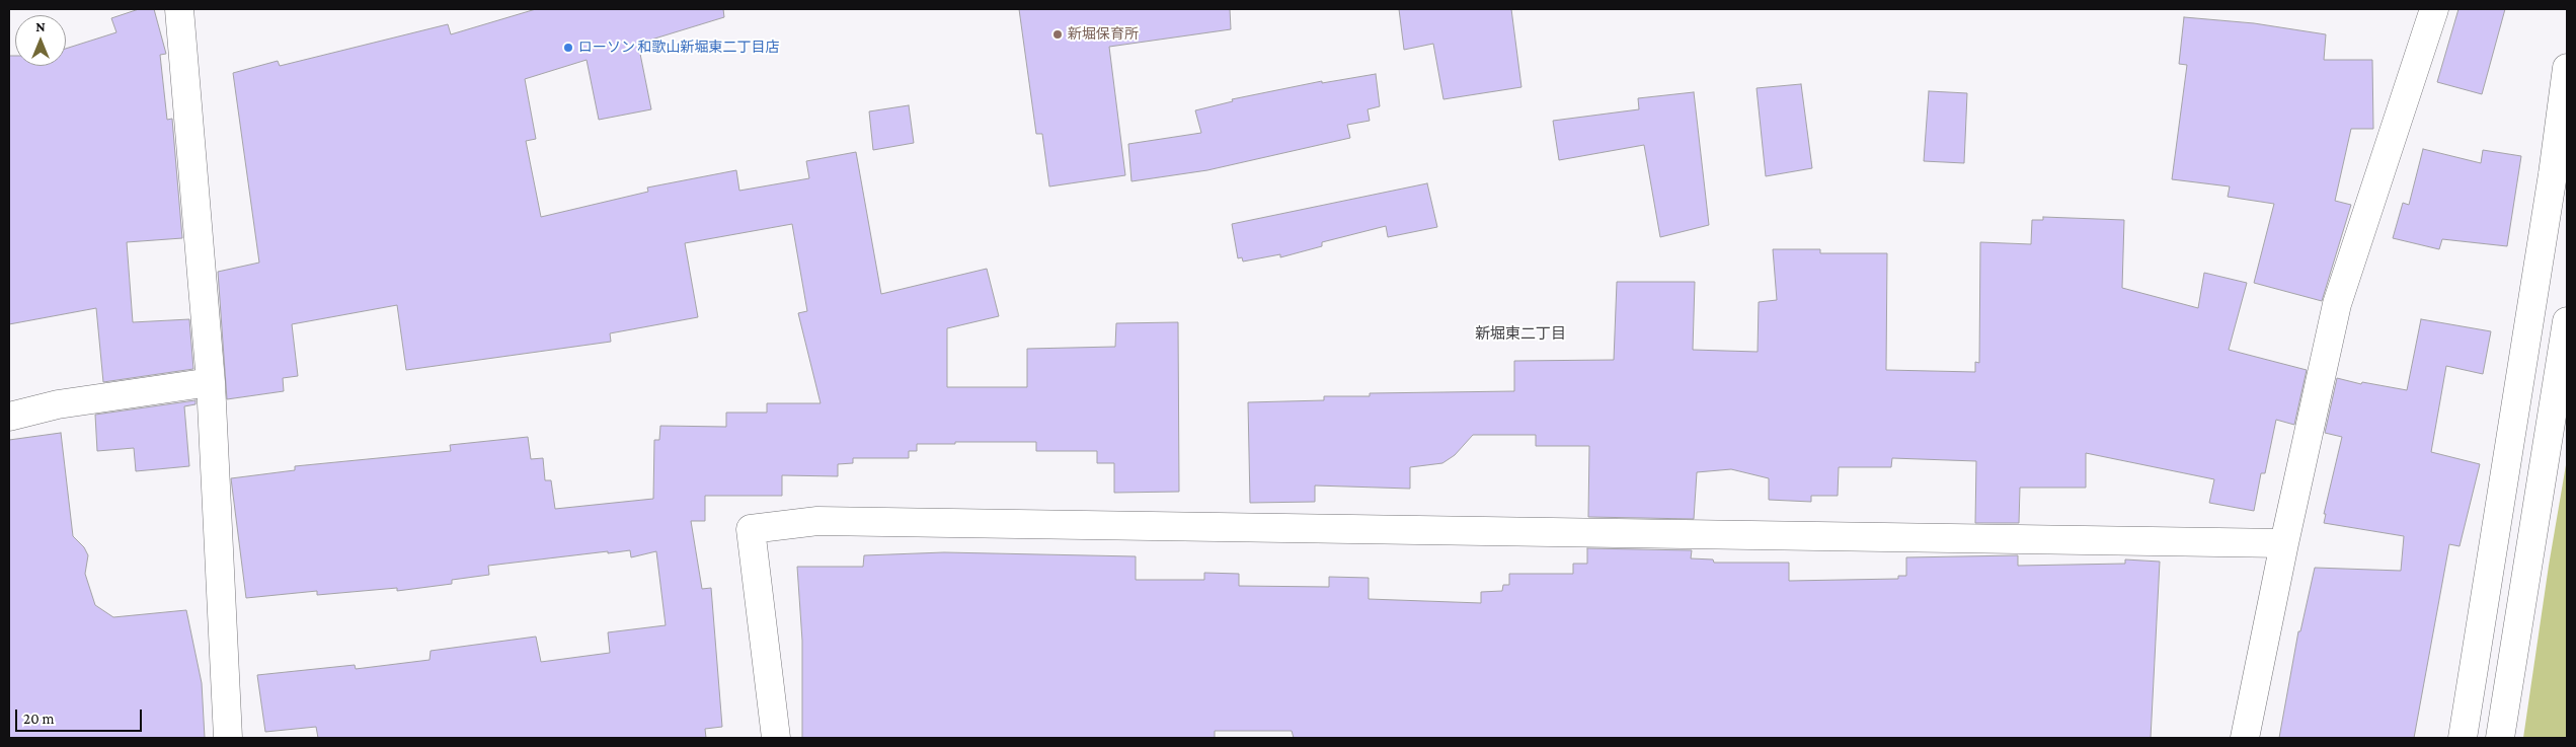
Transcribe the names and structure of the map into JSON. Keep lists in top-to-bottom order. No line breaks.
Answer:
{"districts":["新堀東二丁目"],"places":["新堀保育所","ローソン 和歌山新堀東二丁目店"],"scale_bar":"20 m","north":"top"}
